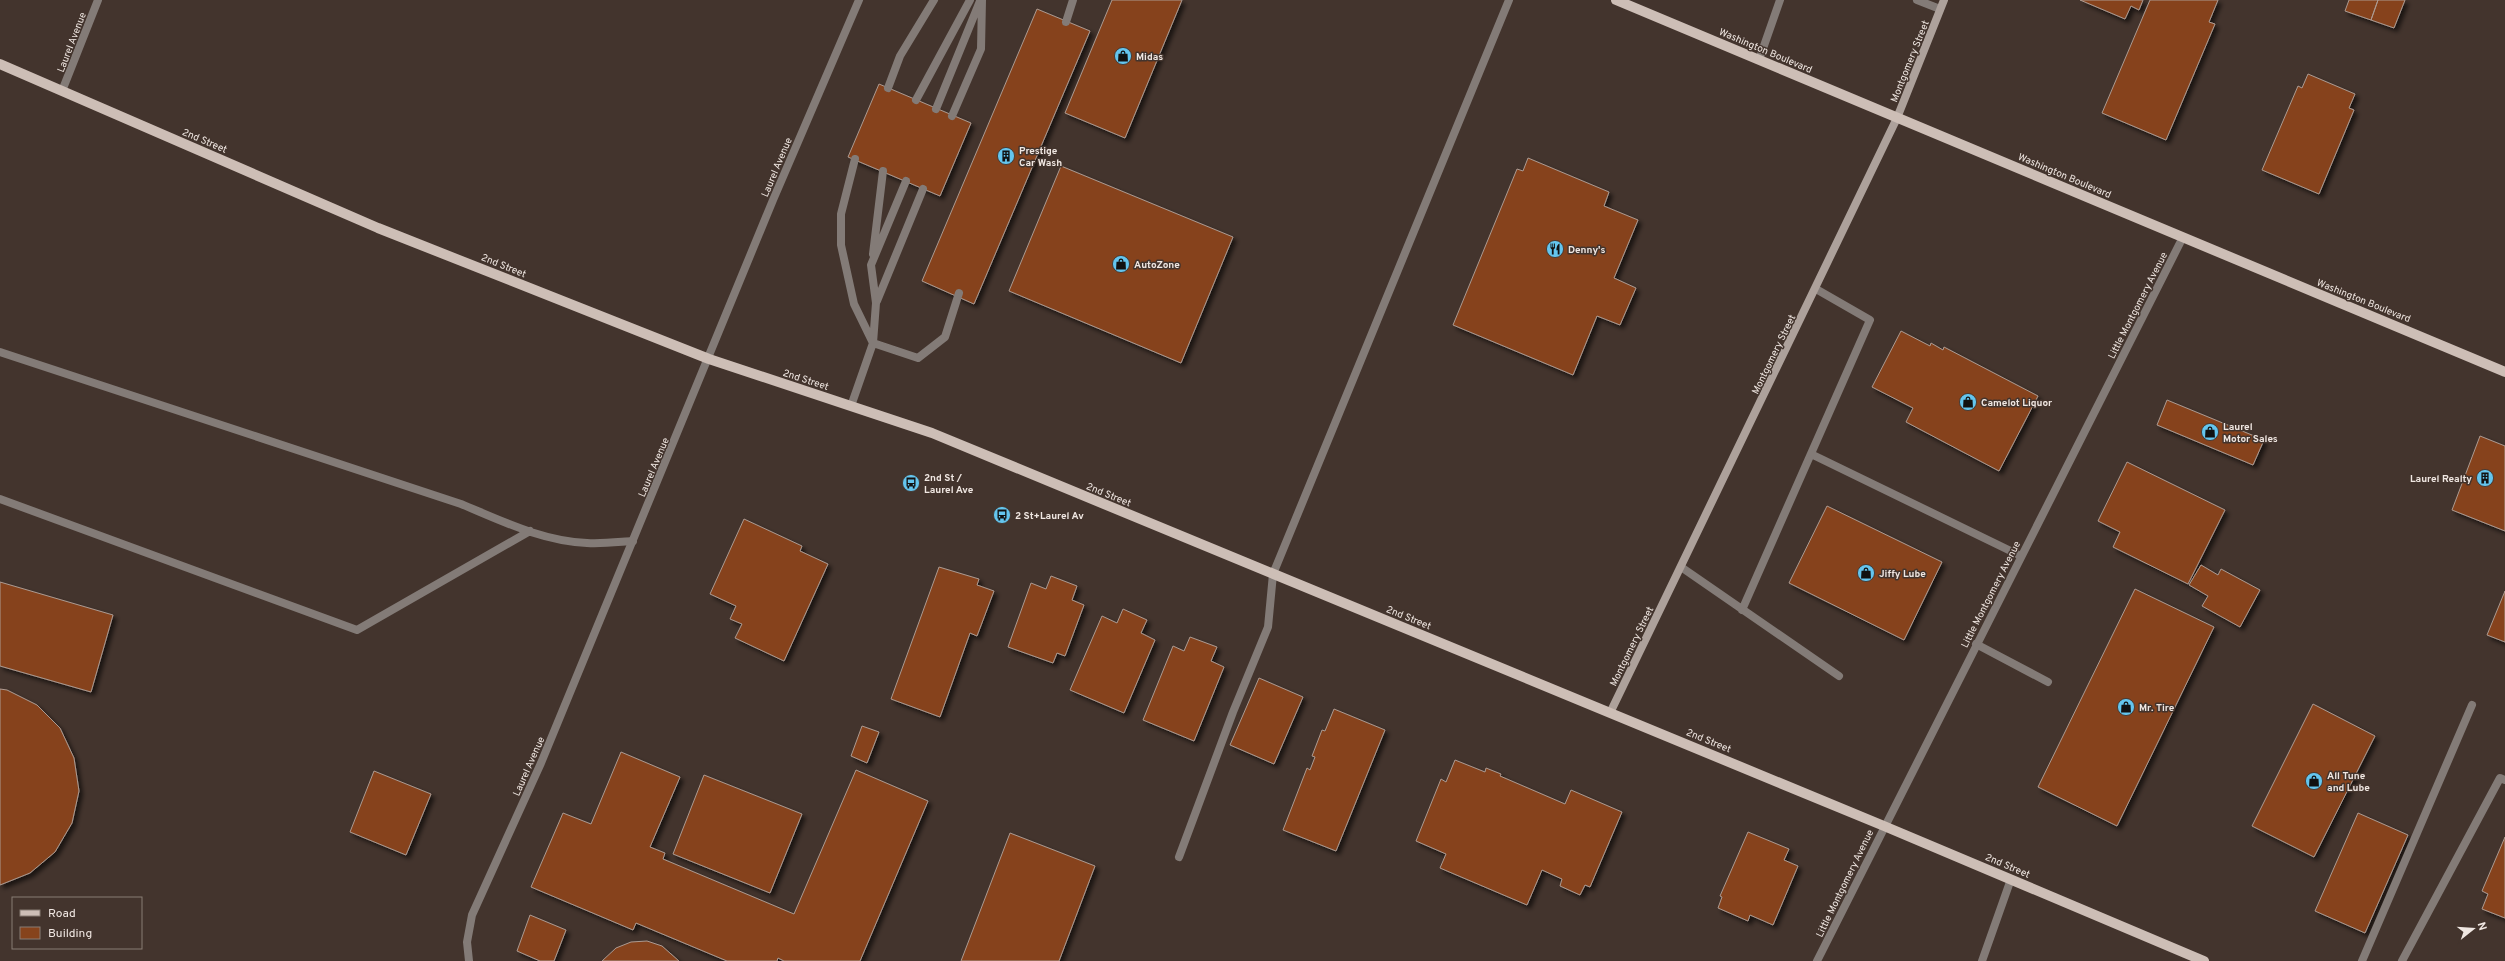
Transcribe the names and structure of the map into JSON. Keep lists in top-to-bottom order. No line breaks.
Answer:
{"streets":{"main road":["Washington Boulevard","2nd Street"],"street":["Laurel Avenue","Montgomery Street","Little Montgomery Avenue"]},"crossings":[["Laurel Avenue","2nd Street"],["Washington Boulevard","Montgomery Street"],["Washington Boulevard","Little Montgomery Avenue"],["Montgomery Street","2nd Street"],["2nd Street","Little Montgomery Avenue"]],"places":{"shop":["Midas","AutoZone","Camelot Liquor","Laurel Motor Sales","Jiffy Lube","Mr. Tire","All Tune and Lube"],"building":["Prestige Car Wash","Laurel Realty"],"restaurant":["Denny's"],"bus stop":["2nd St / Laurel Ave","2 St+Laurel Av"]},"legend":["Road","Building"],"north":"right"}
